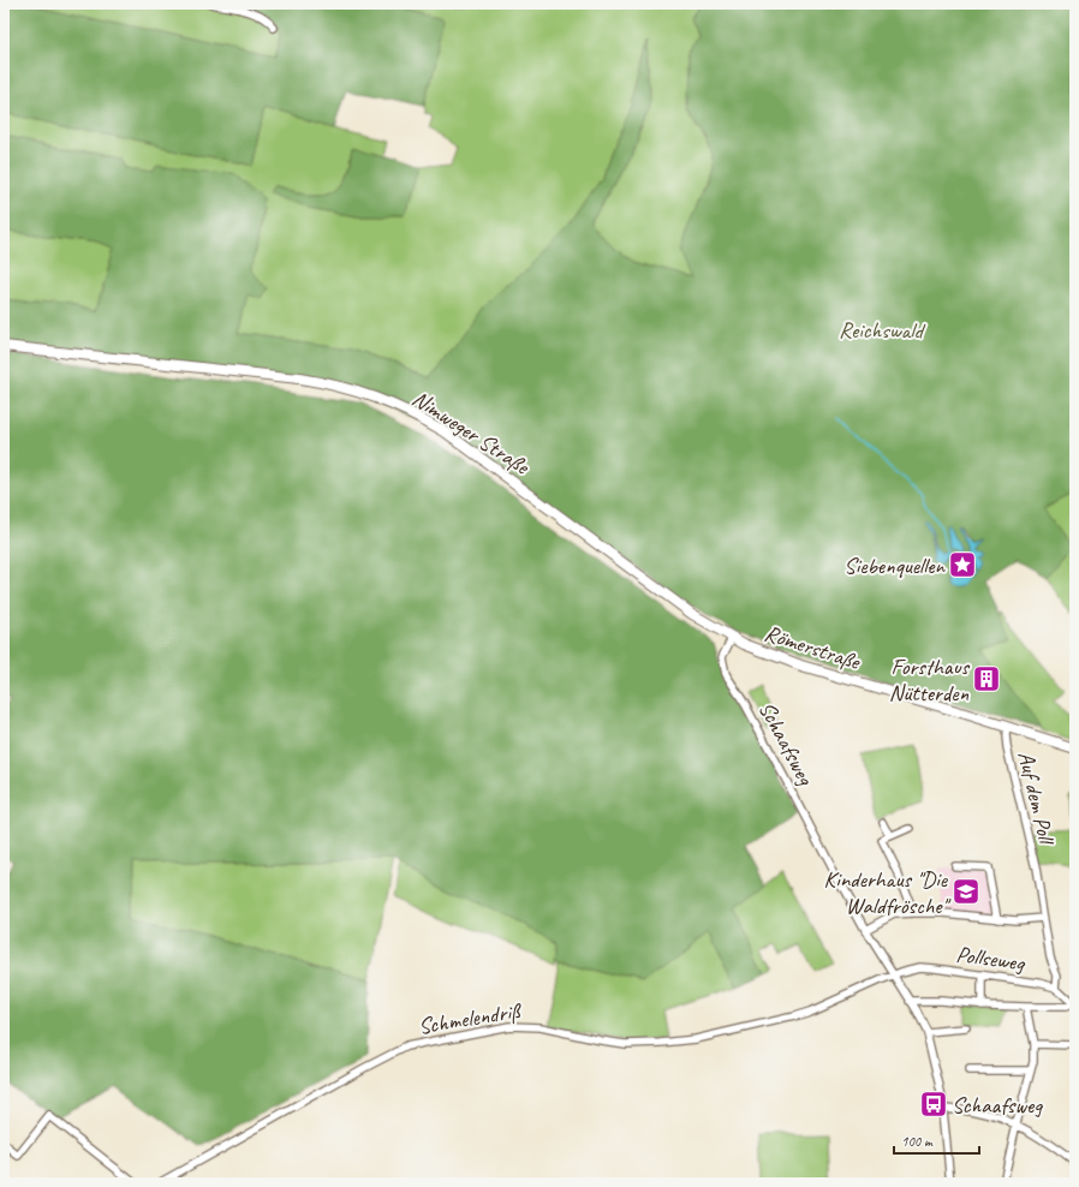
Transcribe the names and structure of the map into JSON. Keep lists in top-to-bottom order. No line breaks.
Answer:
{"streets":{"main road":["Nimweger Straße","Römerstraße"],"street":["Schaafsweg","Auf dem Poll","Pollseweg","Schmelendriß"]},"crossings":[["Nimweger Straße","Römerstraße"],["Nimweger Straße","Schaafsweg"],["Römerstraße","Schaafsweg"],["Römerstraße","Auf dem Poll"],["Schaafsweg","Pollseweg"],["Schaafsweg","Schmelendriß"],["Auf dem Poll","Pollseweg"],["Pollseweg","Schmelendriß"]],"parks":["Reichswald"],"places":{"place":["Siebenquellen"],"building":["Forsthaus Nütterden"],"school or university":["Kinderhaus \"Die Waldfrösche\""],"bus stop":["Schaafsweg"]},"scale_bar":"100 m"}
